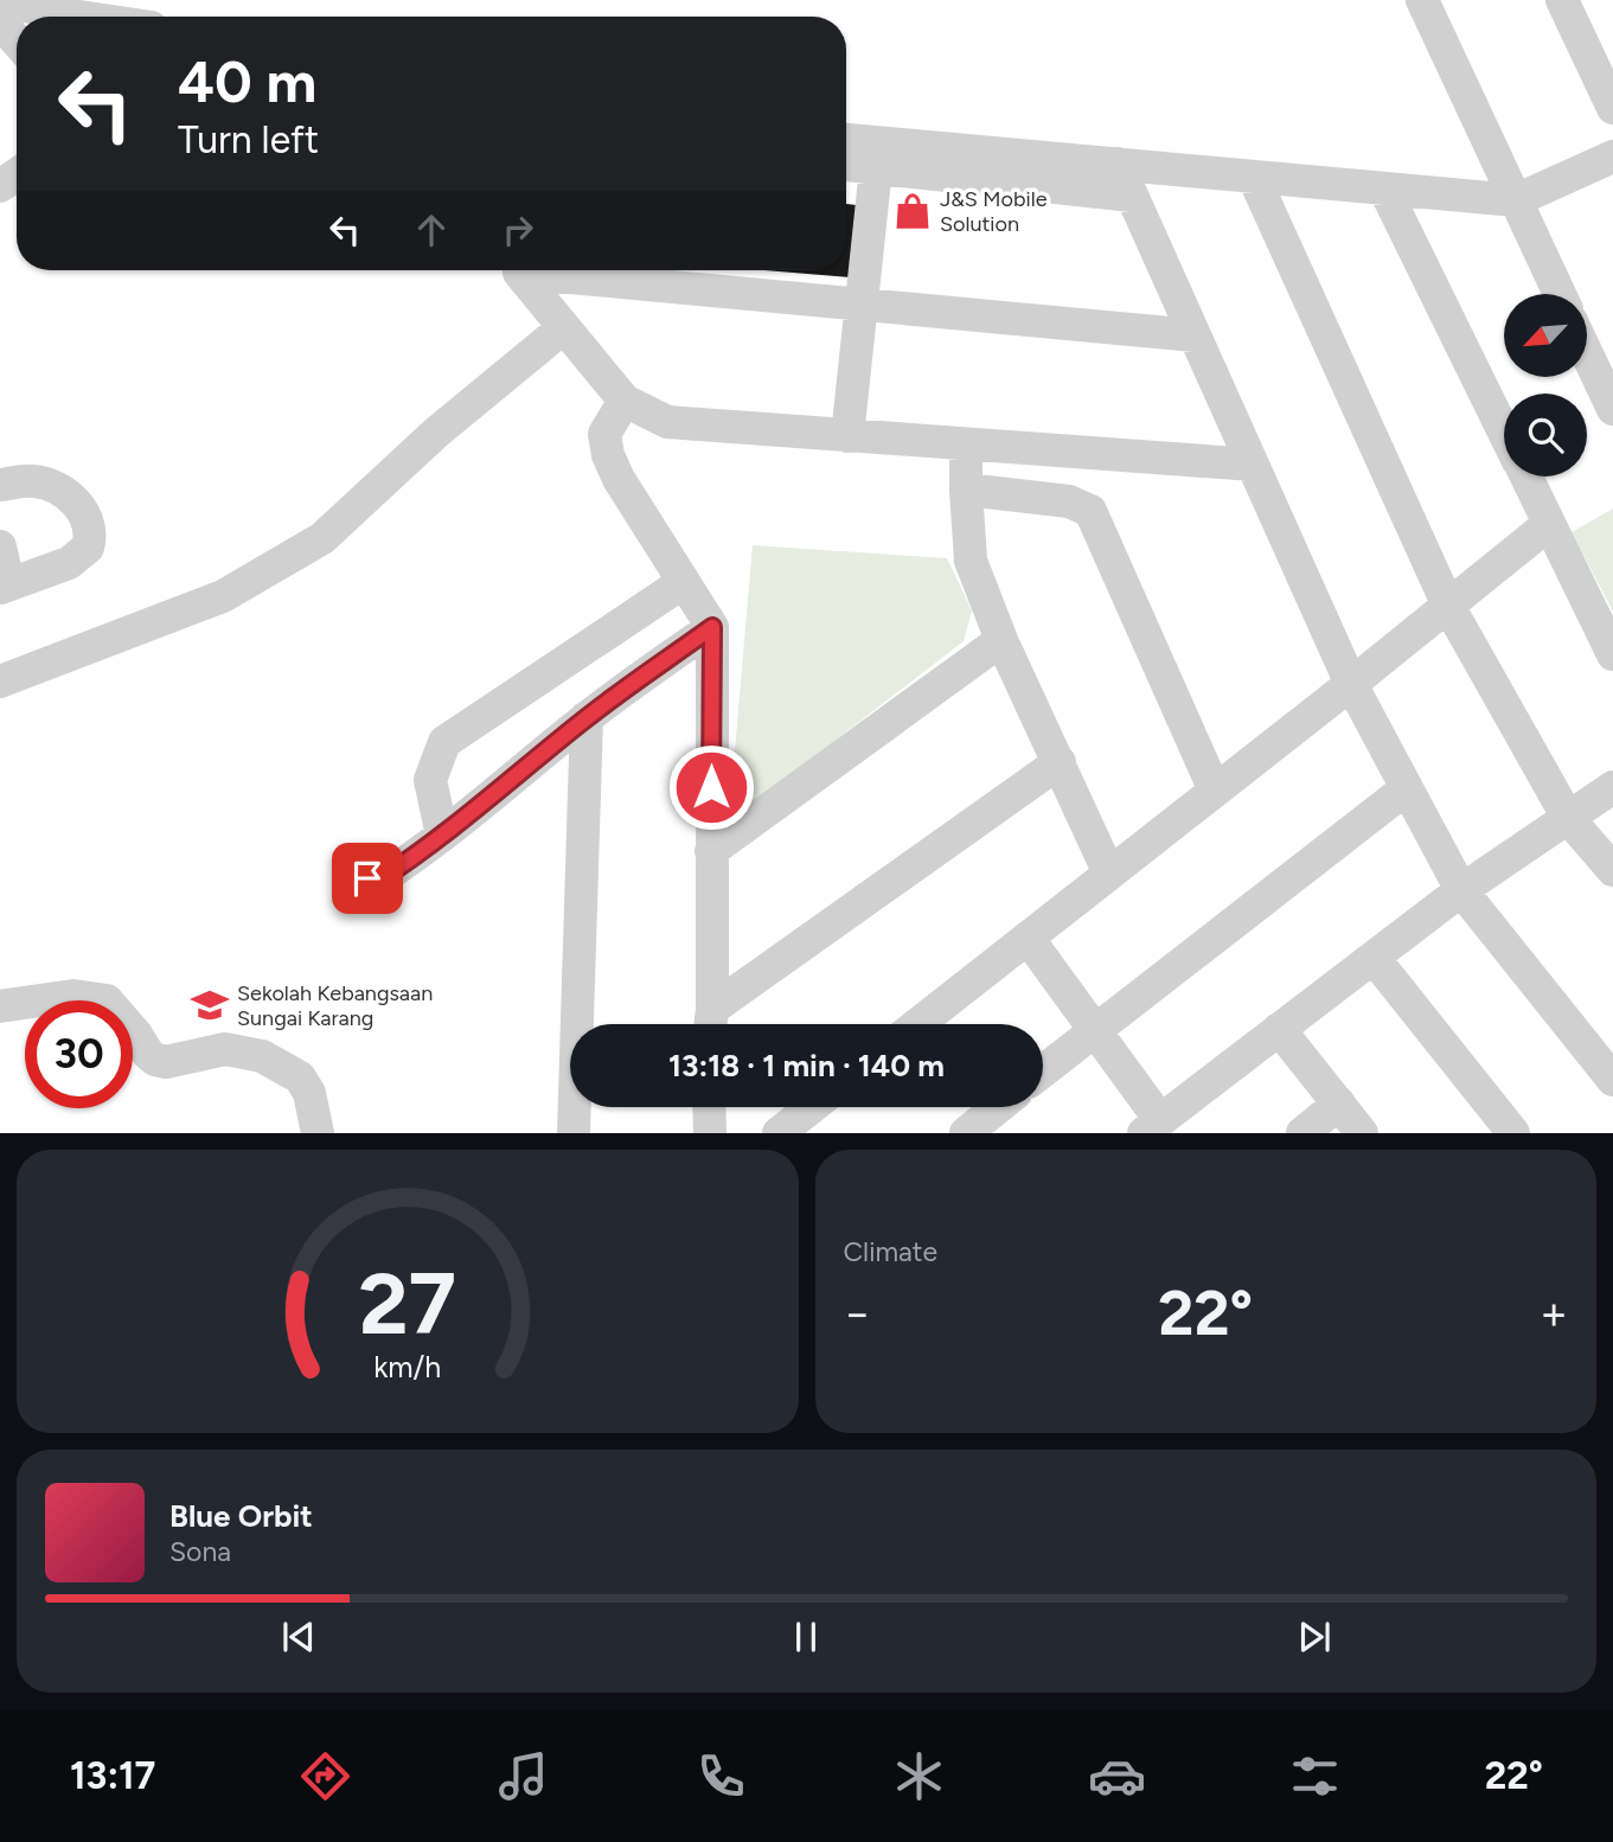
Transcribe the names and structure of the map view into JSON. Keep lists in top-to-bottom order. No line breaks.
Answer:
{"places":{"shop":["J&S Mobile Solution"],"school or university":["Sekolah Kebangsaan Sungai Karang"]},"north":"bottom left","page":{"turn":["40 m","Turn left"],"limit":"30","trip":"13:18 · 1 min · 140 m","tile":"Climate","heat":["−","22°","+"],"song":["Blue Orbit","Sona"],"tabs":["13:17","22°"],"gauge":["27","km/h"]}}
